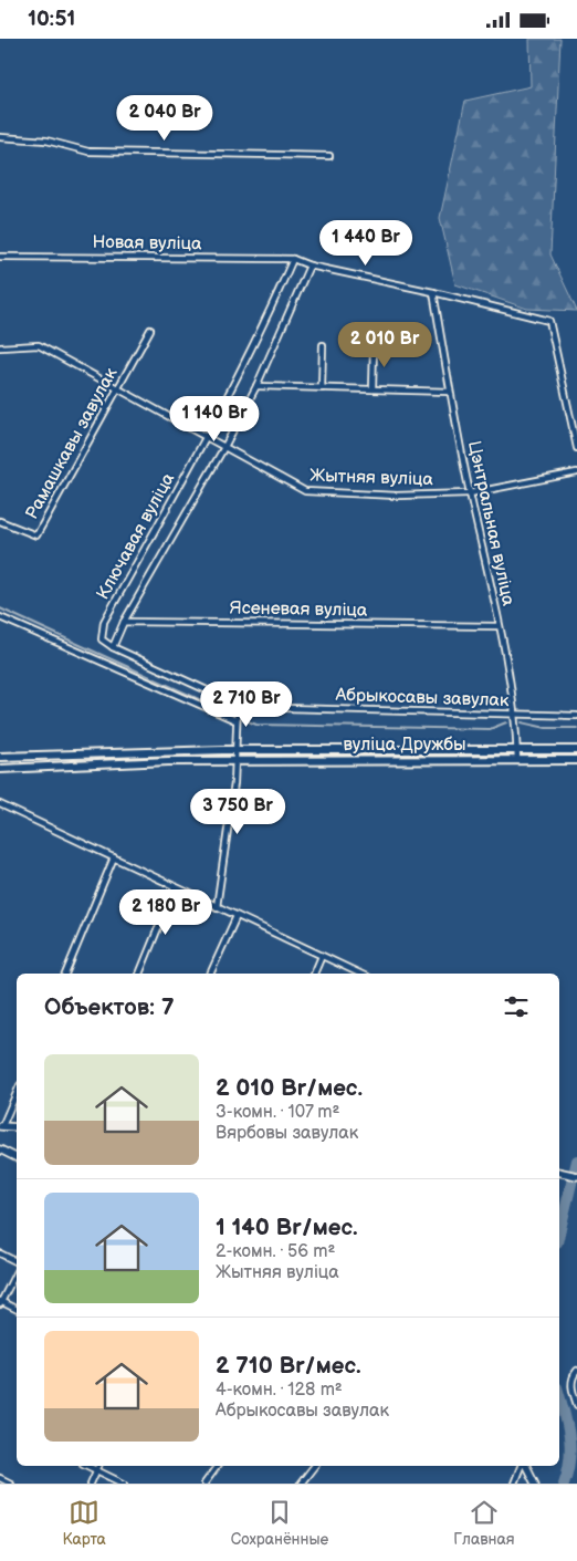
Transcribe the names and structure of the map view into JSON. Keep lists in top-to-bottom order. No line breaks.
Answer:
{"streets":{"main road":["вуліца Дружбы"],"street":["Новая вуліца","Рамашкавы завулак","Жытняя вуліца","Цэнтральная вуліца","Ключавая вуліца","Ясеневая вуліца","Абрыкосавы завулак"]},"crossings":[["Новая вуліца","Ключавая вуліца"],["Рамашкавы завулак","Жытняя вуліца"],["Жытняя вуліца","Цэнтральная вуліца"],["Жытняя вуліца","Ключавая вуліца"],["Цэнтральная вуліца","Ясеневая вуліца"],["Цэнтральная вуліца","Абрыкосавы завулак"],["Цэнтральная вуліца","вуліца Дружбы"],["Ключавая вуліца","Ясеневая вуліца"],["Ключавая вуліца","Абрыкосавы завулак"]],"page":{"status":"10:51","price":["2 040 Br","1 440 Br","2 010 Br","1 140 Br","2 710 Br","3 750 Br","2 180 Br"],"heading":"Объектов: 7","list":[{"name":"2 010 Br/мес.","note":"3-комн. · 107 m² · Вярбовы завулак"},{"name":"1 140 Br/мес.","note":"2-комн. · 56 m² · Жытняя вуліца"},{"name":"2 710 Br/мес.","note":"4-комн. · 128 m² · Абрыкосавы завулак"}],"tabs":["Карта","Сохранённые","Главная"]}}
